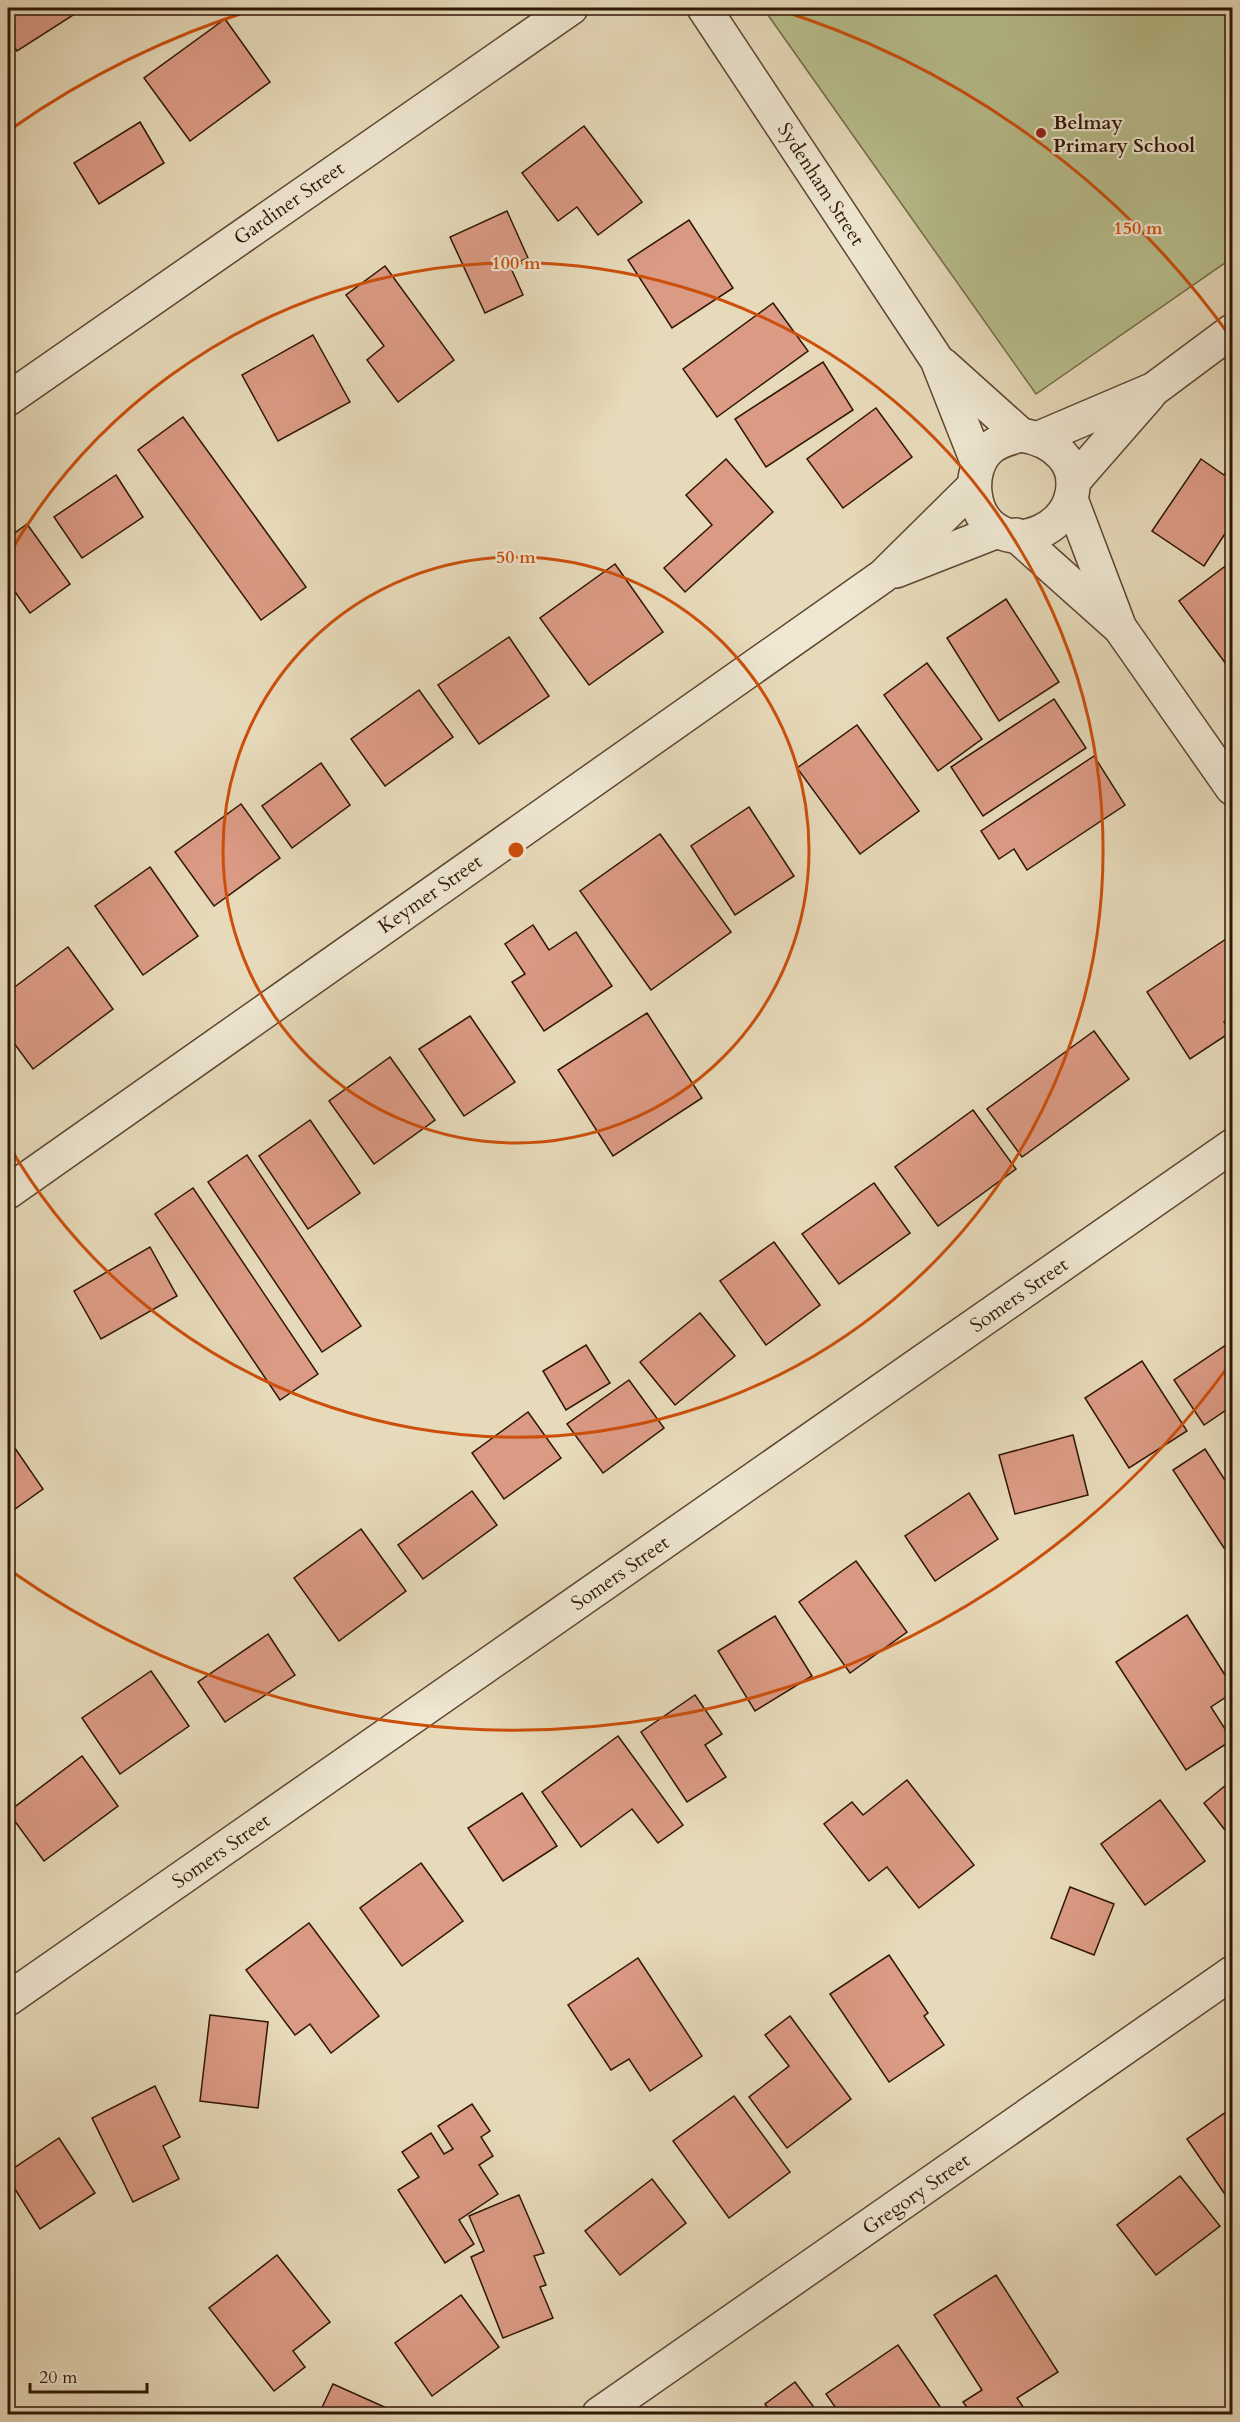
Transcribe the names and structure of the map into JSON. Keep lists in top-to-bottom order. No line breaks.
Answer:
{"streets":{"street":["Sydenham Street","Gardiner Street","Keymer Street","Somers Street","Gregory Street"]},"crossings":[["Sydenham Street","Keymer Street"]],"places":["Belmay Primary School"],"scale_bar":"20 m","rings":["150 m","100 m","50 m"]}
